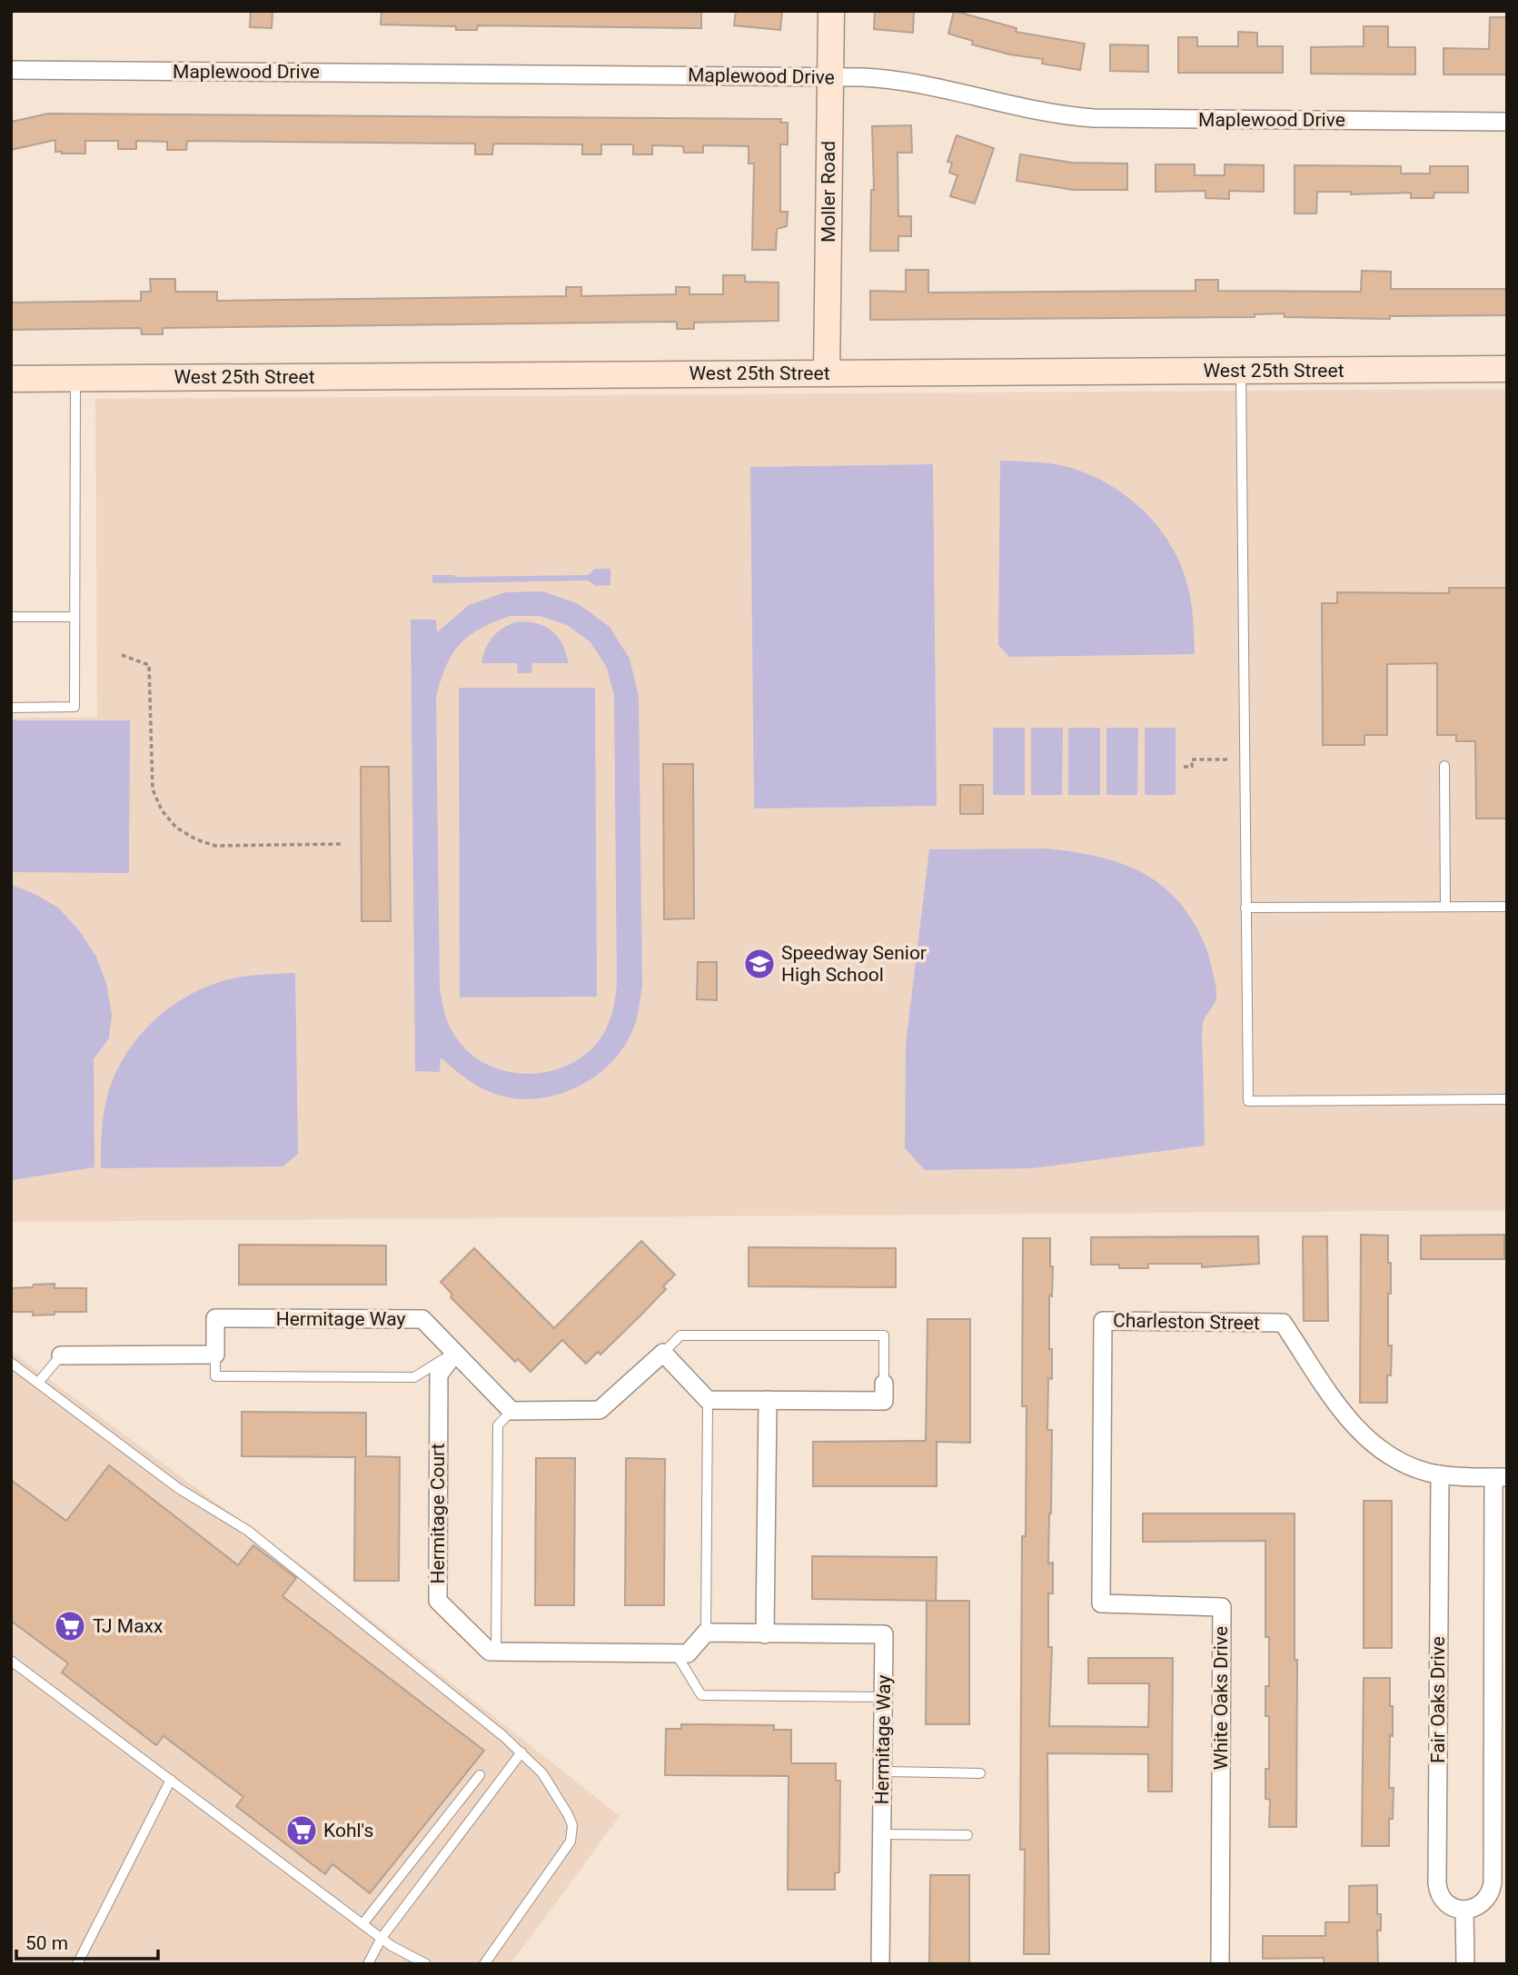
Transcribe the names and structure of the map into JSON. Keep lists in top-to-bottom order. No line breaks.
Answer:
{"streets":{"street":["Maplewood Drive","Moller Road","West 25th Street","Hermitage Way","Charleston Street","Hermitage Court","White Oaks Drive","Fair Oaks Drive"]},"crossings":[["Maplewood Drive","Moller Road"],["Moller Road","West 25th Street"],["Hermitage Way","Hermitage Court"],["Charleston Street","White Oaks Drive"],["Charleston Street","Fair Oaks Drive"]],"places":{"school or university":["Speedway Senior High School"],"supermarket":["TJ Maxx","Kohl's"]},"scale_bar":"50 m"}
